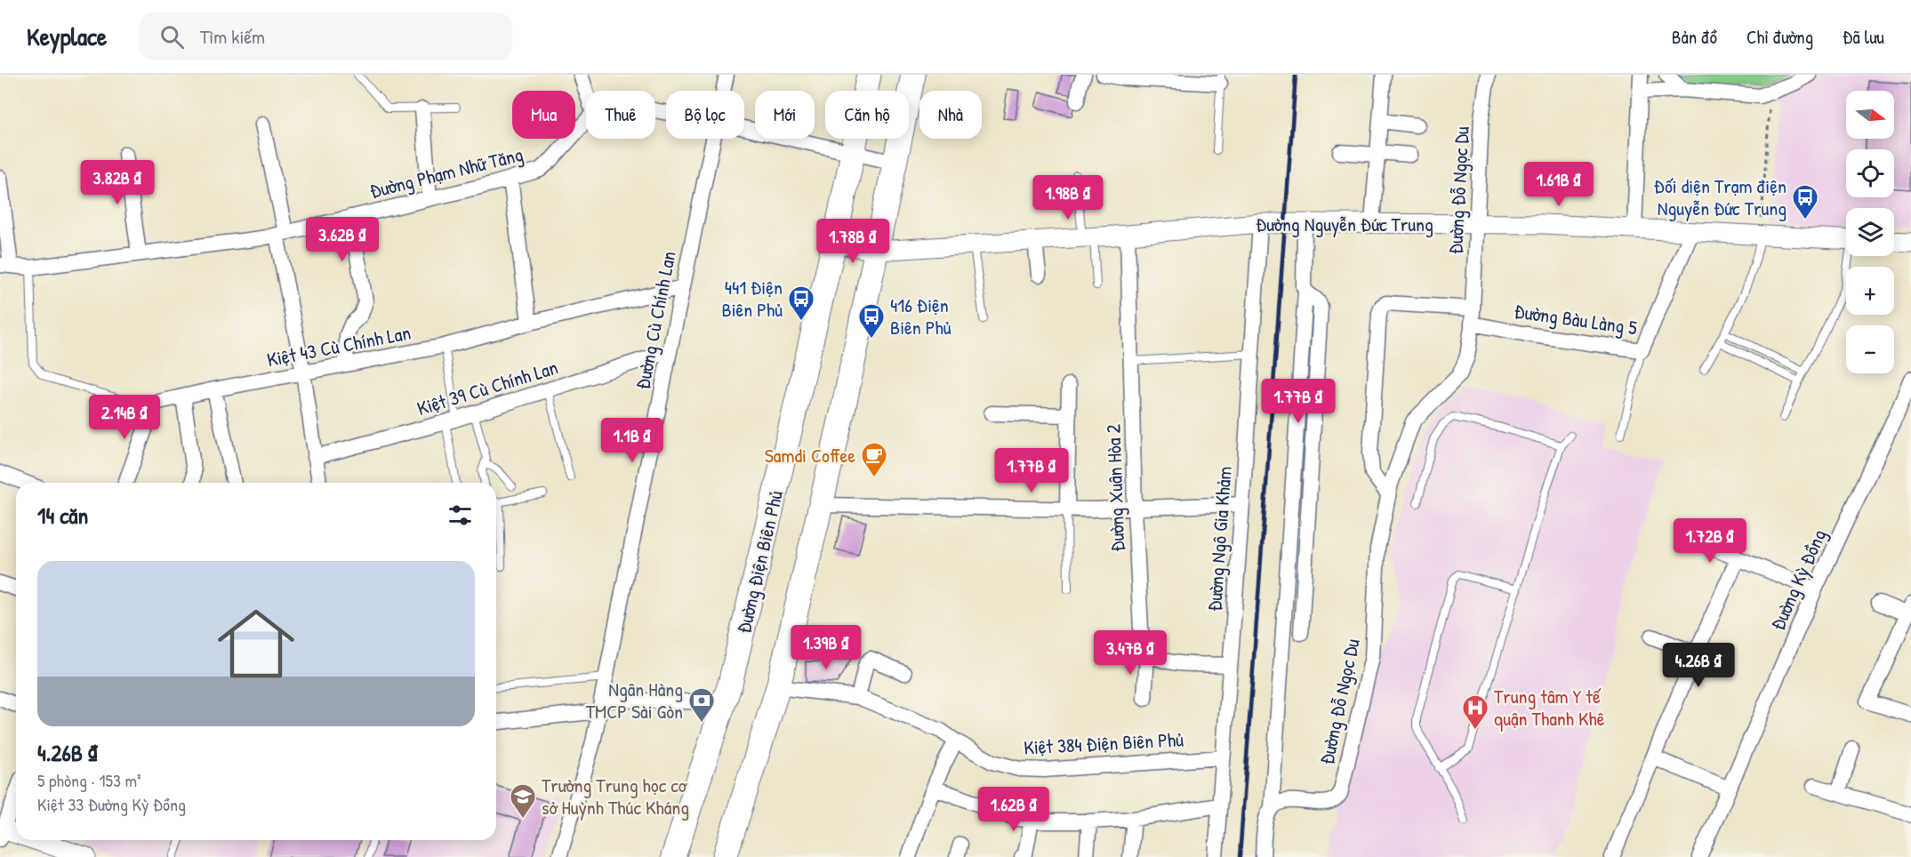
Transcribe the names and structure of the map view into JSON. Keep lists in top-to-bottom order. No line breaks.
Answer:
{"streets":{"main road":["Đường Điện Biên Phủ"],"street":["Đường Phạm Nhữ Tăng","Đường Đỗ Ngọc Du","Đường Nguyễn Đức Trung","Đường Bàu Làng 5","Đường Cù Chính Lan","Kiệt 43 Cù Chính Lan","Kiệt 39 Cù Chính Lan","Đường Xuân Hòa 2","Đường Ngô Gia Khảm","Đường Kỳ Đồng","Kiệt 384 Điện Biên Phủ"]},"crossings":[["Đường Phạm Nhữ Tăng","Đường Điện Biên Phủ"],["Đường Đỗ Ngọc Du","Đường Nguyễn Đức Trung"],["Đường Đỗ Ngọc Du","Đường Bàu Làng 5"],["Đường Nguyễn Đức Trung","Đường Bàu Làng 5"],["Đường Nguyễn Đức Trung","Đường Xuân Hòa 2"],["Đường Nguyễn Đức Trung","Đường Ngô Gia Khảm"],["Đường Nguyễn Đức Trung","Đường Điện Biên Phủ"],["Đường Cù Chính Lan","Kiệt 43 Cù Chính Lan"],["Đường Cù Chính Lan","Kiệt 39 Cù Chính Lan"],["Đường Ngô Gia Khảm","Kiệt 384 Điện Biên Phủ"]],"places":{"bus stop":["Đối diện Trạm điện Nguyễn Đức Trung","441 Điện Biên Phủ","416 Điện Biên Phủ"],"cafe":["Samdi Coffee"],"bank":["Ngân Hàng TMCP Sài Gòn"],"hospital":["Trung tâm Y tế quận Thanh Khê"],"school or university":["Trường Trung học cơ sở Huỳnh Thúc Kháng"]},"north":"right","page":{"header":"Keyplace","search":"Tìm kiếm","nav":["Bản đồ","Chỉ đường","Đã lưu"],"map_buttons":["+","−"],"chip":["Mua","Thuê","Bộ lọc","Mới","Căn hộ","Nhà"],"price":["3.82B ₫","1.61B ₫","1.98B ₫","3.62B ₫","1.78B ₫","1.77B ₫","2.14B ₫","1.1B ₫","1.77B ₫","1.72B ₫","1.39B ₫","3.47B ₫","4.26B ₫","1.62B ₫"],"heading":"14 căn","list":[{"name":"4.26B ₫","note":"5 phòng · 153 m² · Kiệt 33 Đường Kỳ Đồng"}]}}
